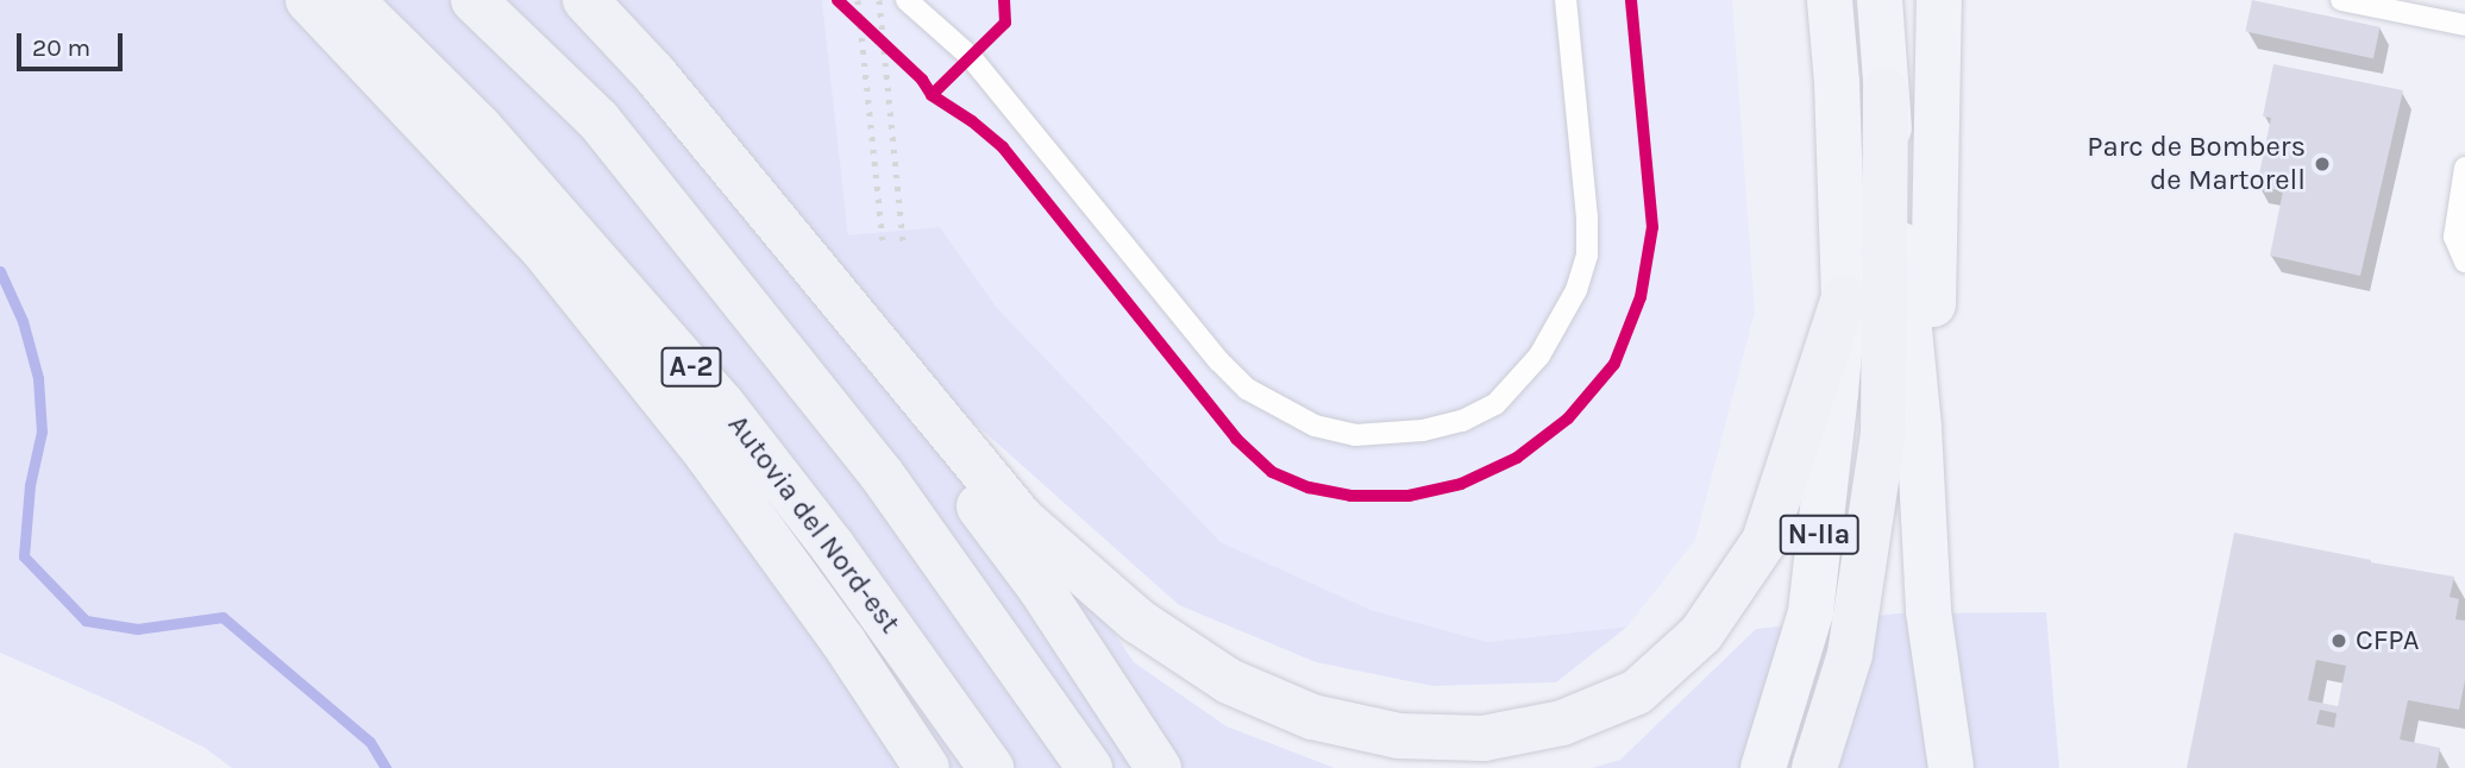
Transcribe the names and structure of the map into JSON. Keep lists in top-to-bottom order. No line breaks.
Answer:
{"streets":{"highway":["A-2","Autovia del Nord-est","N-IIa"]},"places":["Parc de Bombers de Martorell","CFPA"],"scale_bar":"20 m"}
